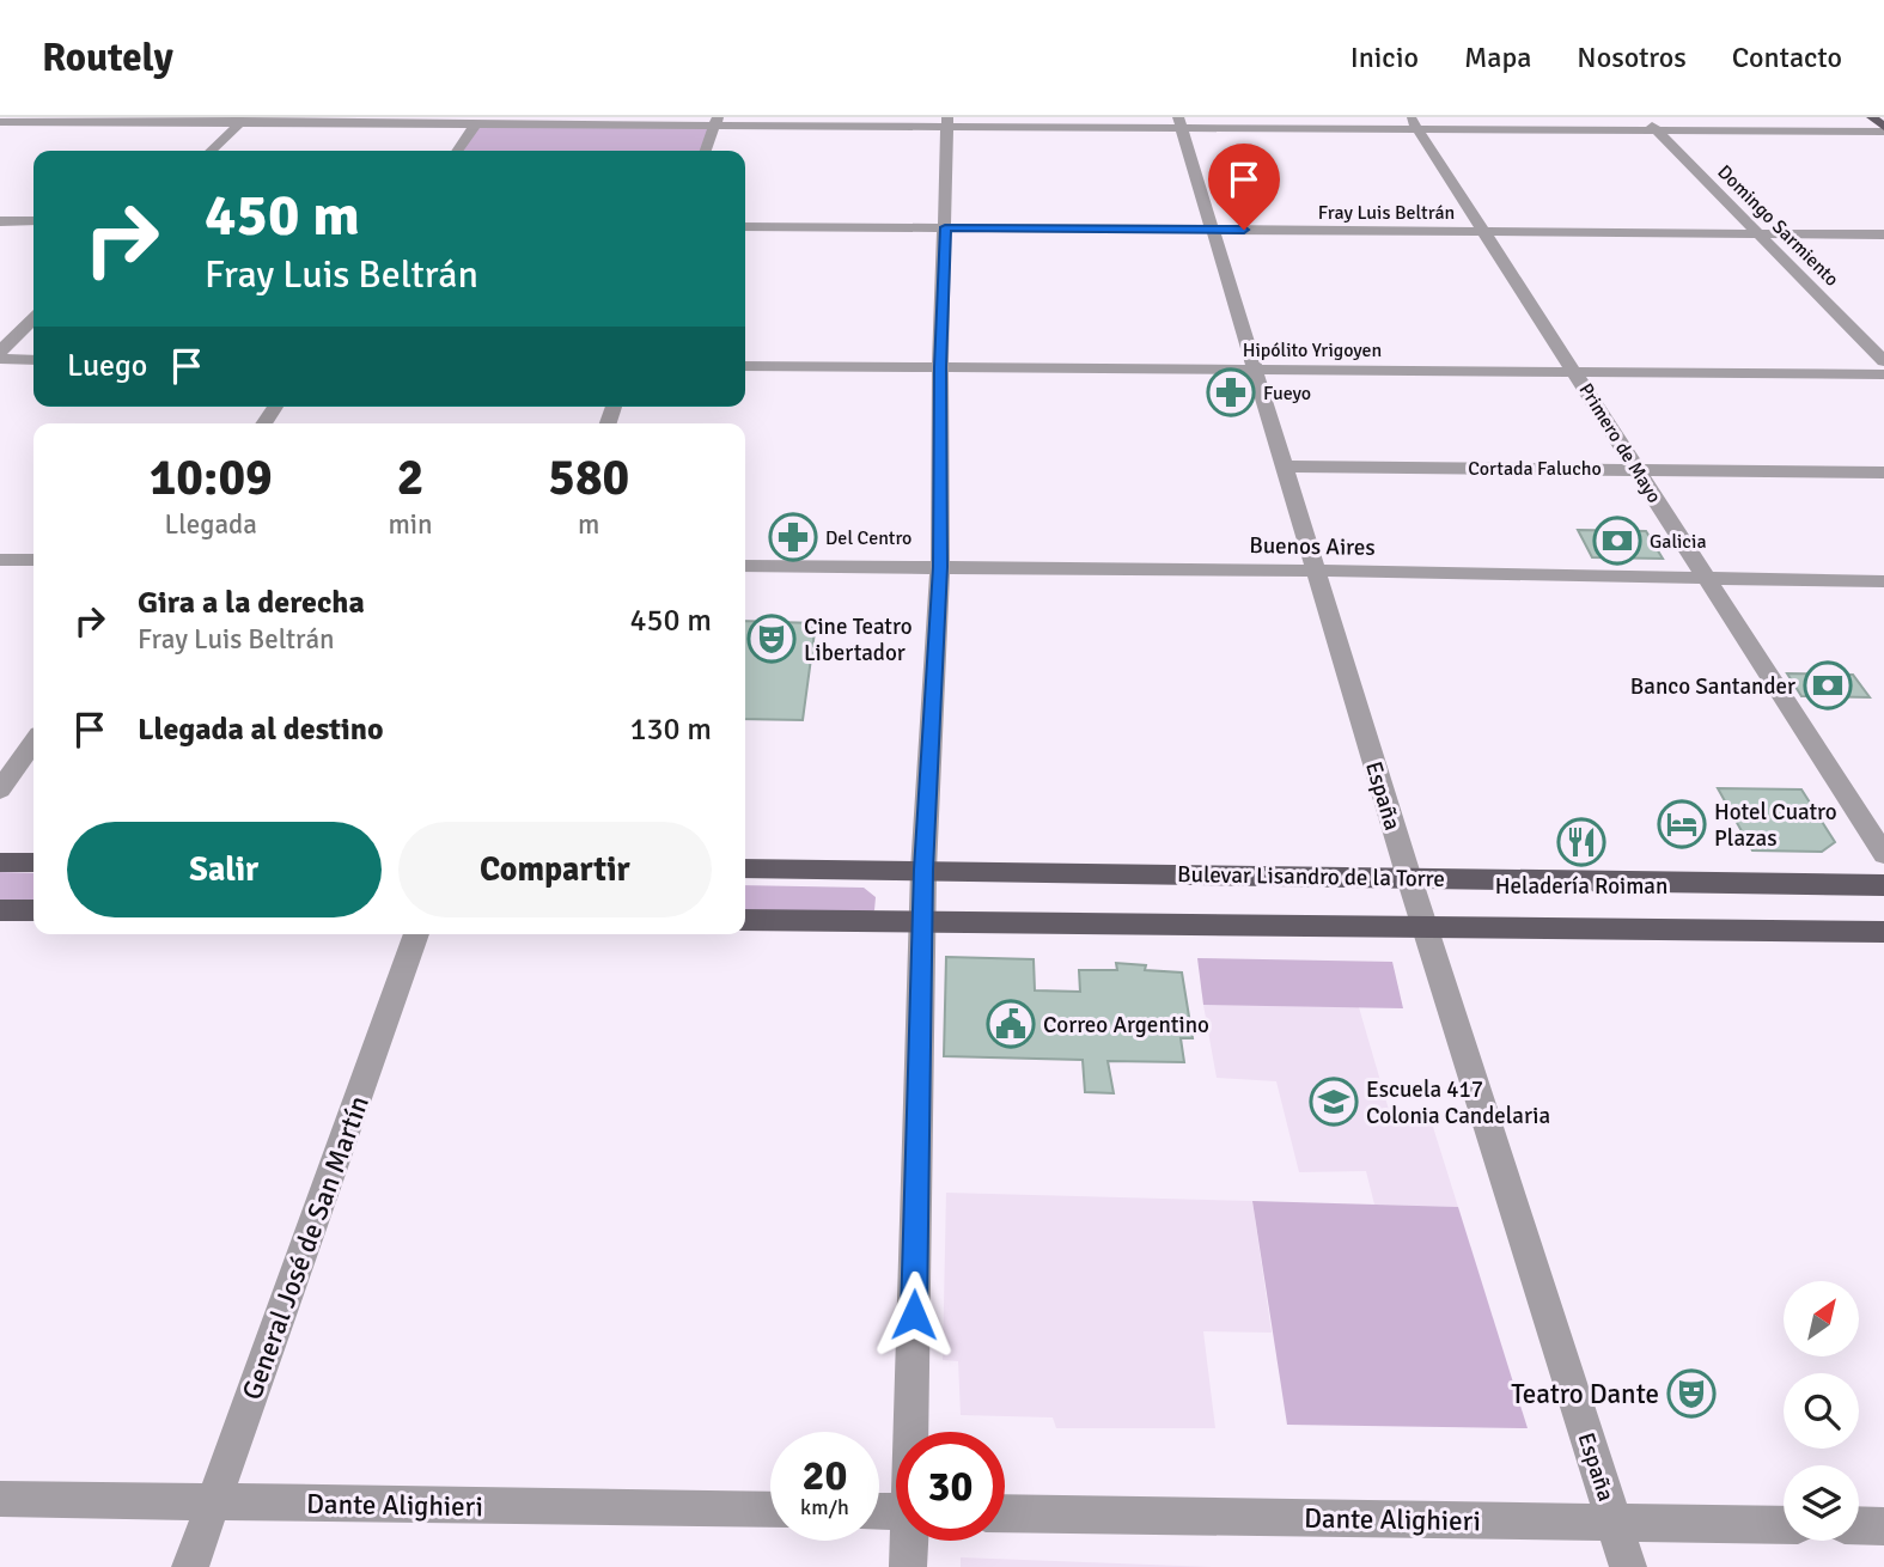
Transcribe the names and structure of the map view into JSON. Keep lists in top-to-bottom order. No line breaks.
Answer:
{"streets":{"main road":["Bulevar Lisandro de la Torre"],"street":["Fray Luis Beltrán","Domingo Sarmiento","Hipólito Yrigoyen","Primero de Mayo","Cortada Falucho","Buenos Aires","España","General José de San Martín","Dante Alighieri"]},"crossings":[["Fray Luis Beltrán","Domingo Sarmiento"],["Fray Luis Beltrán","Primero de Mayo"],["Fray Luis Beltrán","España"],["Hipólito Yrigoyen","Primero de Mayo"],["Hipólito Yrigoyen","España"],["Primero de Mayo","Cortada Falucho"],["Primero de Mayo","Buenos Aires"],["Cortada Falucho","España"],["Buenos Aires","España"],["España","Bulevar Lisandro de la Torre"],["España","Dante Alighieri"],["General José de San Martín","Dante Alighieri"]],"places":{"pharmacy":["Fueyo","Del Centro"],"bank":["Galicia","Banco Santander"],"theatre":["Cine Teatro Libertador","Teatro Dante"],"hotel":["Hotel Cuatro Plazas"],"restaurant":["Heladería Roiman"],"public building":["Correo Argentino"],"school or university":["Escuela 417 Colonia Candelaria"]},"north":"top right","page":{"header":"Routely","nav":["Inicio","Mapa","Nosotros","Contacto"],"turn":["450 m","Fray Luis Beltrán"],"then":"Luego","eta":["10:09","Llegada","2","min","580","m"],"list":[{"name":"Gira a la derecha","note":"Fray Luis Beltrán","value":"450 m"},{"name":"Llegada al destino","value":"130 m"}],"buttons":["Salir","Compartir"],"speed":"20 km/h","limit":"30"}}
